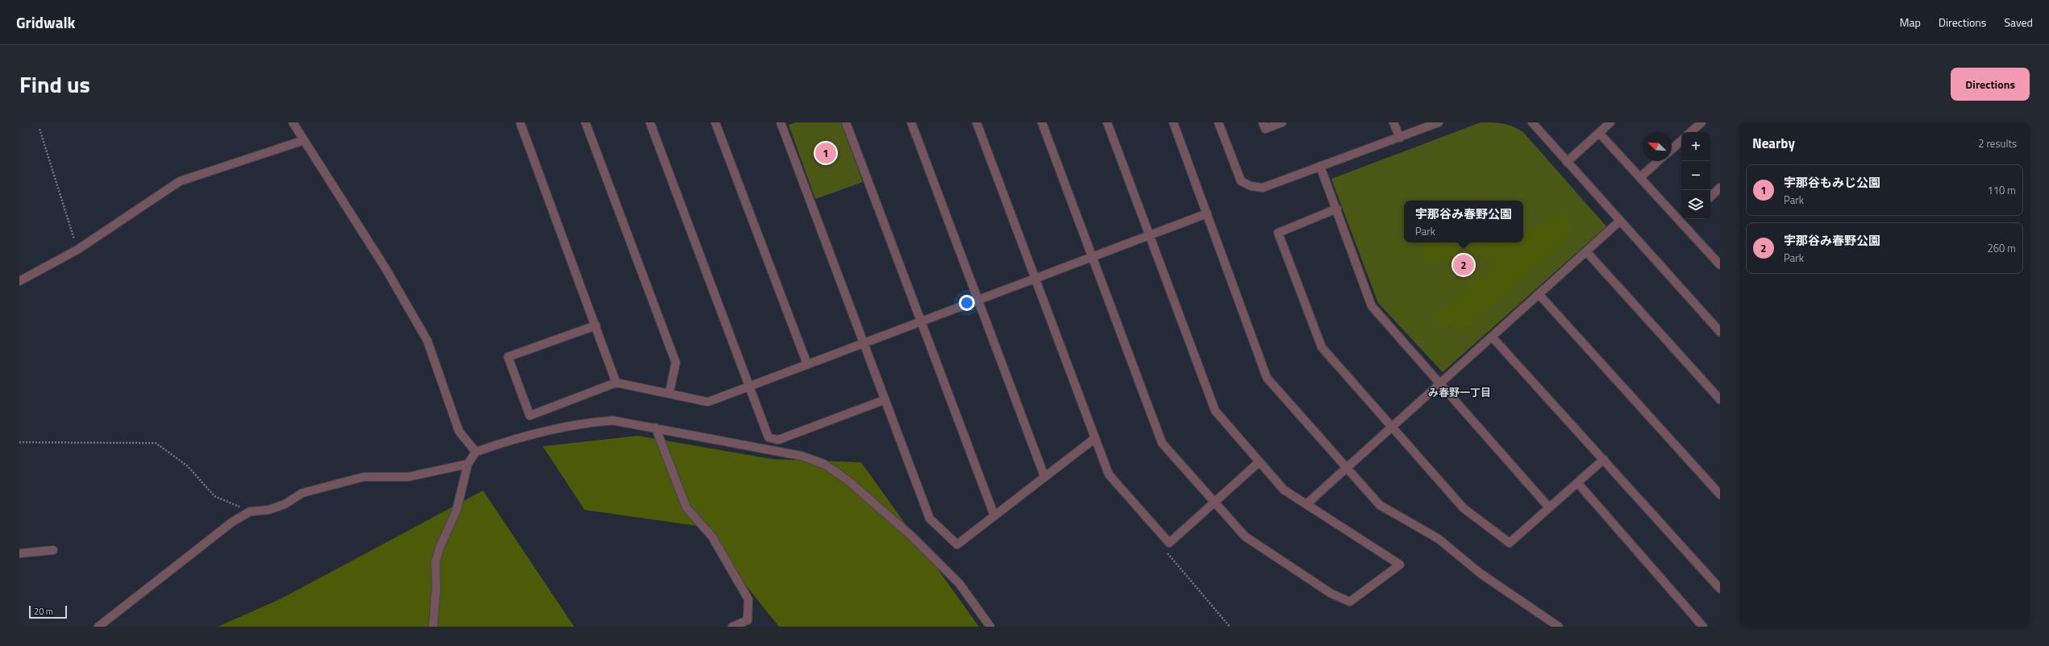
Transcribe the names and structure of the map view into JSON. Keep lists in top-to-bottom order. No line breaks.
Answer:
{"districts":["み春野一丁目"],"scale_bar":"20 m","north":"top left","page":{"header":"Gridwalk","nav":["Map","Directions","Saved"],"title":"Find us","buttons":"Directions","heading":["Nearby","2 results"],"map_buttons":["+","−"],"pins":["1","2"],"list":[{"mark":"1","name":"宇那谷もみじ公園","note":"Park","value":"110 m"},{"mark":"2","name":"宇那谷み春野公園","note":"Park","value":"260 m"}],"popup":["宇那谷み春野公園","Park"],"scale":"20 m"}}
